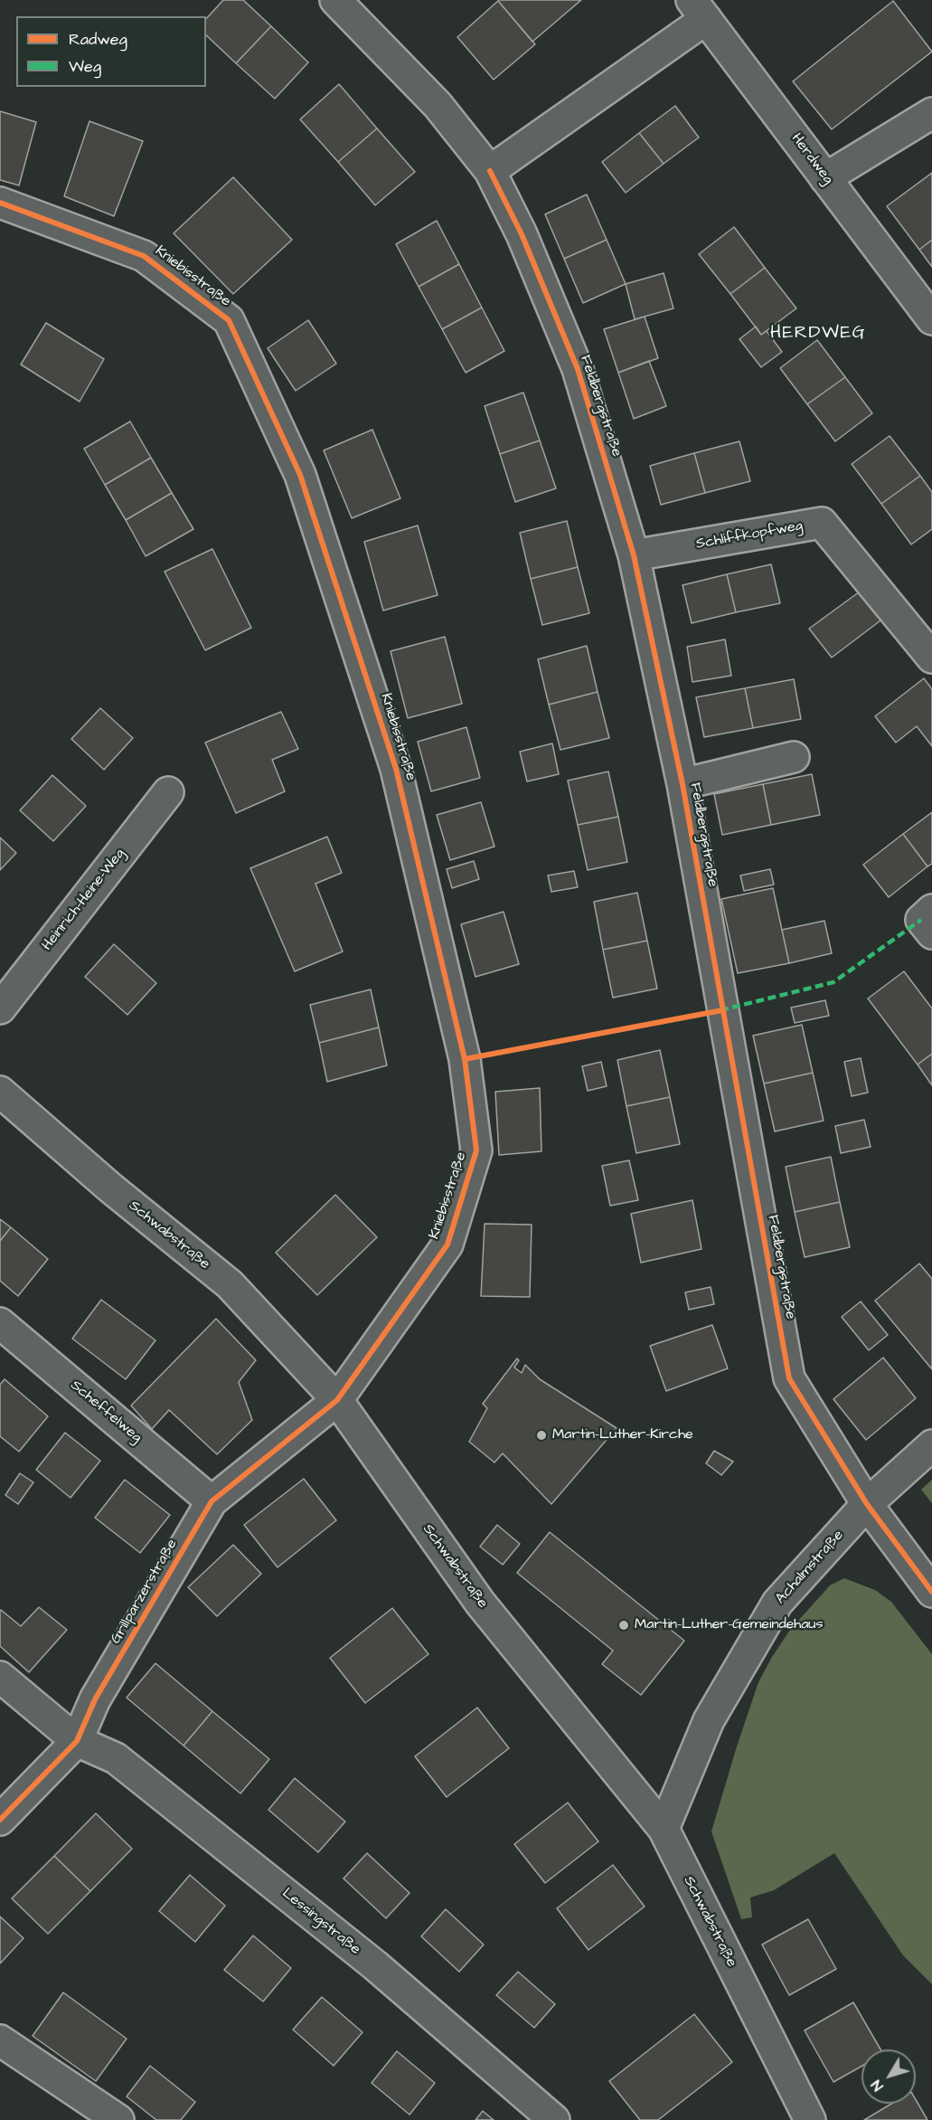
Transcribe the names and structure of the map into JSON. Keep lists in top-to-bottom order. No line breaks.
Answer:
{"streets":{"street":["Herdweg","Kniebisstraße","Feldbergstraße","Schliffkopfweg","Heinrich-Heine-Weg","Schwabstraße","Scheffelweg","Achalmstraße","Grillparzerstraße","Lessingstraße"]},"crossings":[["Kniebisstraße","Schwabstraße"],["Kniebisstraße","Grillparzerstraße"],["Feldbergstraße","Schliffkopfweg"],["Feldbergstraße","Achalmstraße"],["Schwabstraße","Achalmstraße"],["Schwabstraße","Grillparzerstraße"],["Scheffelweg","Grillparzerstraße"],["Grillparzerstraße","Lessingstraße"]],"districts":["HERDWEG"],"places":["Martin-Luther-Kirche","Martin-Luther-Gemeindehaus"],"legend":["Radweg","Weg"],"north":"bottom left"}
